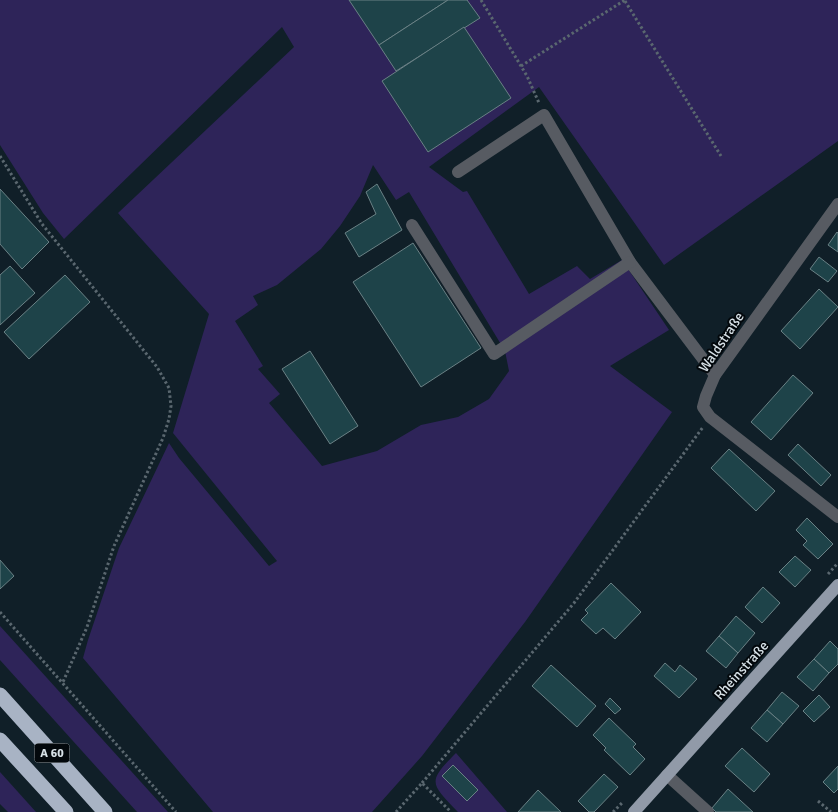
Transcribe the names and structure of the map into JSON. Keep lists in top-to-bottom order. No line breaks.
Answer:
{"streets":{"highway":["A 60"],"main road":["Rheinstraße"],"street":["Waldstraße"]}}
